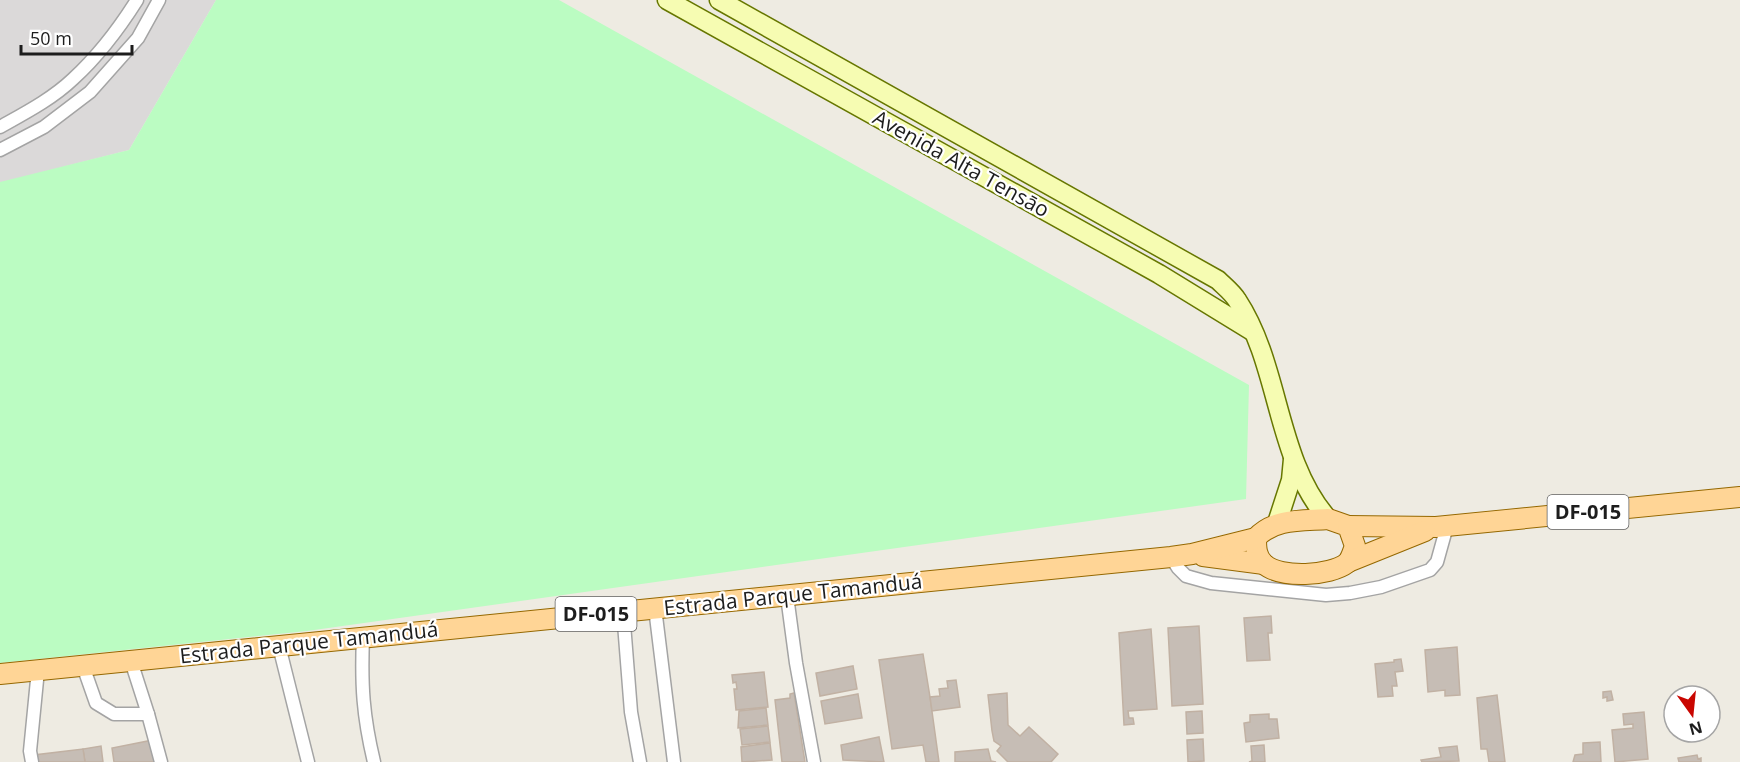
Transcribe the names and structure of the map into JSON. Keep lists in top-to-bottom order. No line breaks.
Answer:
{"streets":{"main road":["DF-015","Estrada Parque Tamanduá"],"street":["Avenida Alta Tensāo"]},"crossings":[["Avenida Alta Tensāo","DF-015"],["DF-015","Estrada Parque Tamanduá"]],"scale_bar":"50 m","north":"bottom"}
